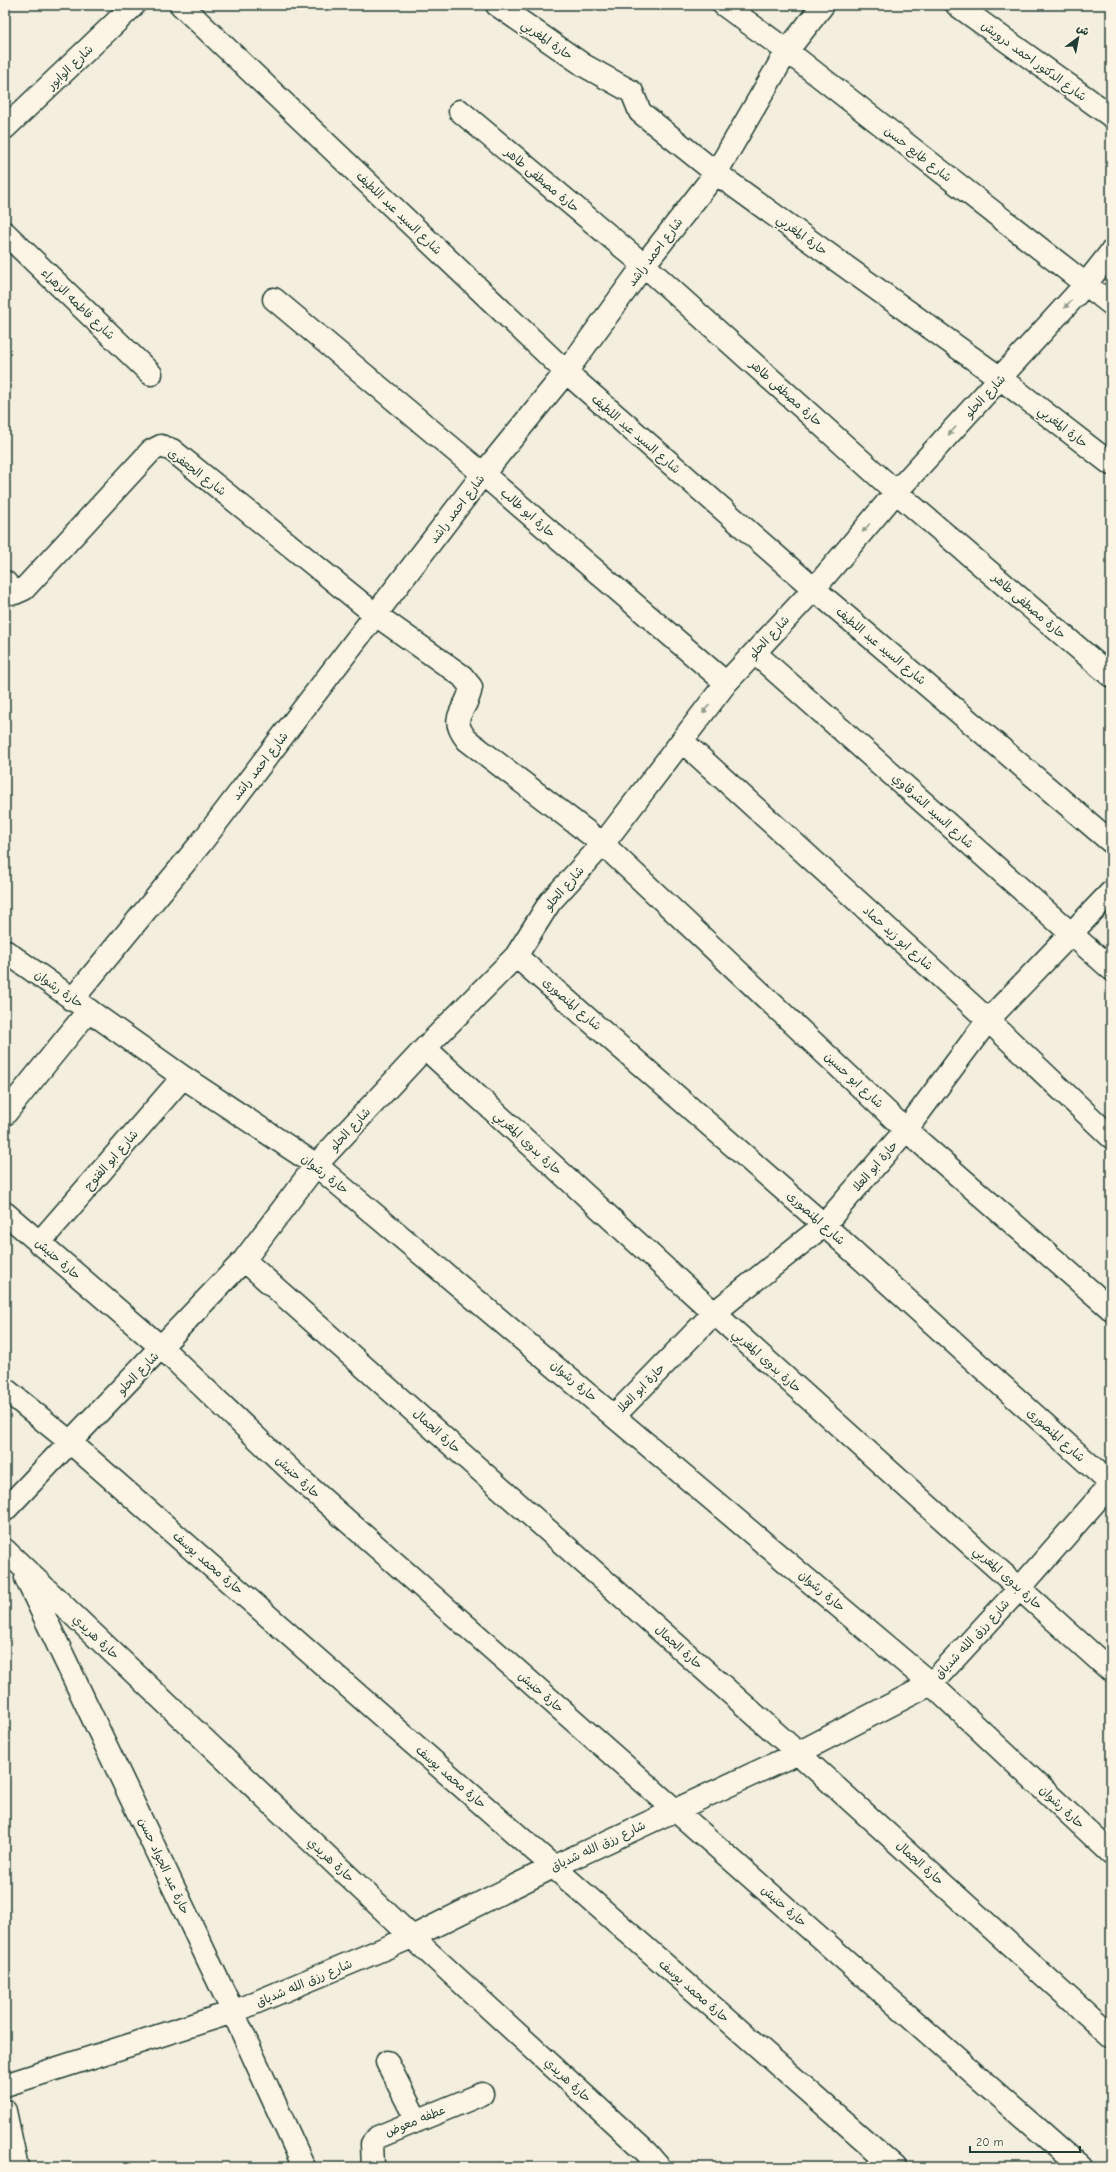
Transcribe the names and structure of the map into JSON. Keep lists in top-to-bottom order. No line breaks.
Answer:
{"streets":{"street":["حارة المغربي","شارع الدكتور احمد درويش","شارع الوابور","شارع طايع حسن","حارة مصطفى طاهر","شارع السيد عبد اللطيف","شارع احمد راشد","شارع فاطمه الزهراء","شارع الحلو","شارع الجعفرى","حارة ابو طالب","شارع السيد الشرقاوي","شارع ابو زيد حماد","حارة رشوان","شارع المنصورى","شارع ابو حسين","حارة بدوى المغربي","شارع ابو الفتوح","حارة ابو العلا","حارة حنيش","حارة الجمال","حارة محمد يوسف","حارة هريدي","شارع رزق الله شدياق","حارة عبد الجواد حسن","عطفه معوض"]},"crossings":[["حارة المغربي","شارع احمد راشد"],["حارة المغربي","شارع الحلو"],["شارع طايع حسن","شارع احمد راشد"],["شارع طايع حسن","شارع الحلو"],["حارة مصطفى طاهر","شارع احمد راشد"],["حارة مصطفى طاهر","شارع الحلو"],["شارع السيد عبد اللطيف","شارع احمد راشد"],["شارع السيد عبد اللطيف","شارع الحلو"],["شارع احمد راشد","شارع الجعفرى"],["شارع احمد راشد","حارة ابو طالب"],["شارع احمد راشد","حارة رشوان"],["شارع الحلو","شارع الجعفرى"],["شارع الحلو","حارة ابو طالب"],["شارع الحلو","شارع السيد الشرقاوي"],["شارع الحلو","شارع ابو زيد حماد"],["شارع الحلو","حارة رشوان"],["شارع الحلو","شارع المنصورى"],["شارع الحلو","شارع ابو حسين"],["شارع الحلو","حارة بدوى المغربي"],["شارع الحلو","حارة حنيش"],["شارع الحلو","حارة الجمال"],["شارع الحلو","حارة محمد يوسف"],["شارع الجعفرى","شارع ابو حسين"],["شارع السيد الشرقاوي","حارة ابو العلا"],["شارع ابو زيد حماد","حارة ابو العلا"],["حارة رشوان","شارع ابو الفتوح"],["حارة رشوان","حارة ابو العلا"],["حارة رشوان","شارع رزق الله شدياق"],["شارع المنصورى","حارة ابو العلا"],["شارع المنصورى","شارع رزق الله شدياق"],["شارع ابو حسين","حارة ابو العلا"],["حارة بدوى المغربي","حارة ابو العلا"],["حارة بدوى المغربي","شارع رزق الله شدياق"],["شارع ابو الفتوح","حارة حنيش"],["حارة حنيش","شارع رزق الله شدياق"],["حارة الجمال","شارع رزق الله شدياق"],["حارة محمد يوسف","شارع رزق الله شدياق"],["حارة هريدي","شارع رزق الله شدياق"],["حارة هريدي","حارة عبد الجواد حسن"],["شارع رزق الله شدياق","حارة عبد الجواد حسن"]],"scale_bar":"20 m","north":"top right"}
